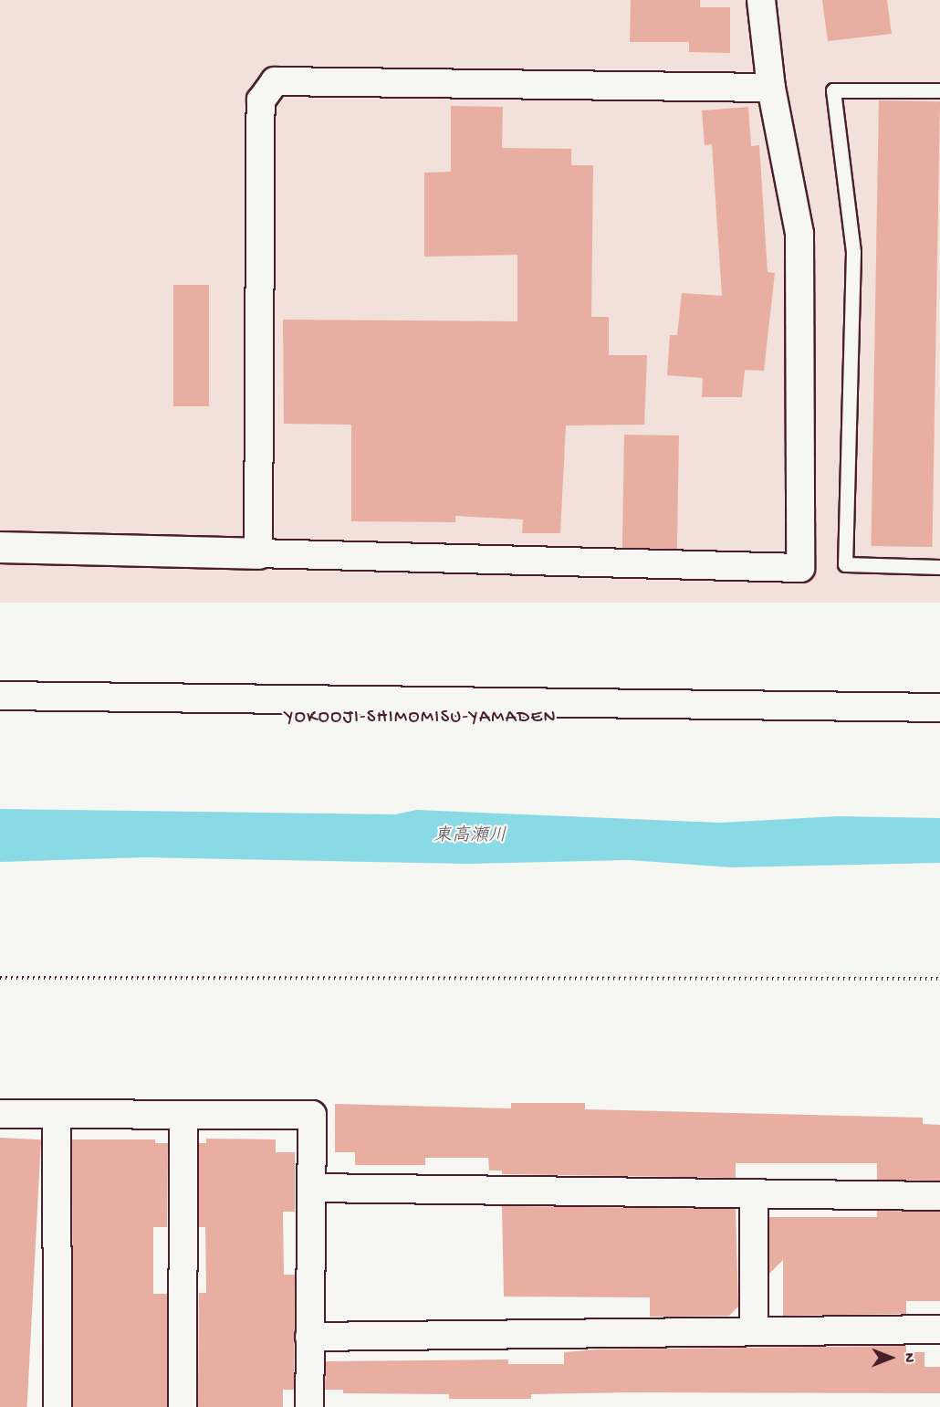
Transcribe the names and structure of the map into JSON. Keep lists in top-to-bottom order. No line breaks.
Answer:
{"districts":["YOKOOJI-SHIMOMISU-YAMADEN"],"water":["東高瀬川"],"north":"right"}
